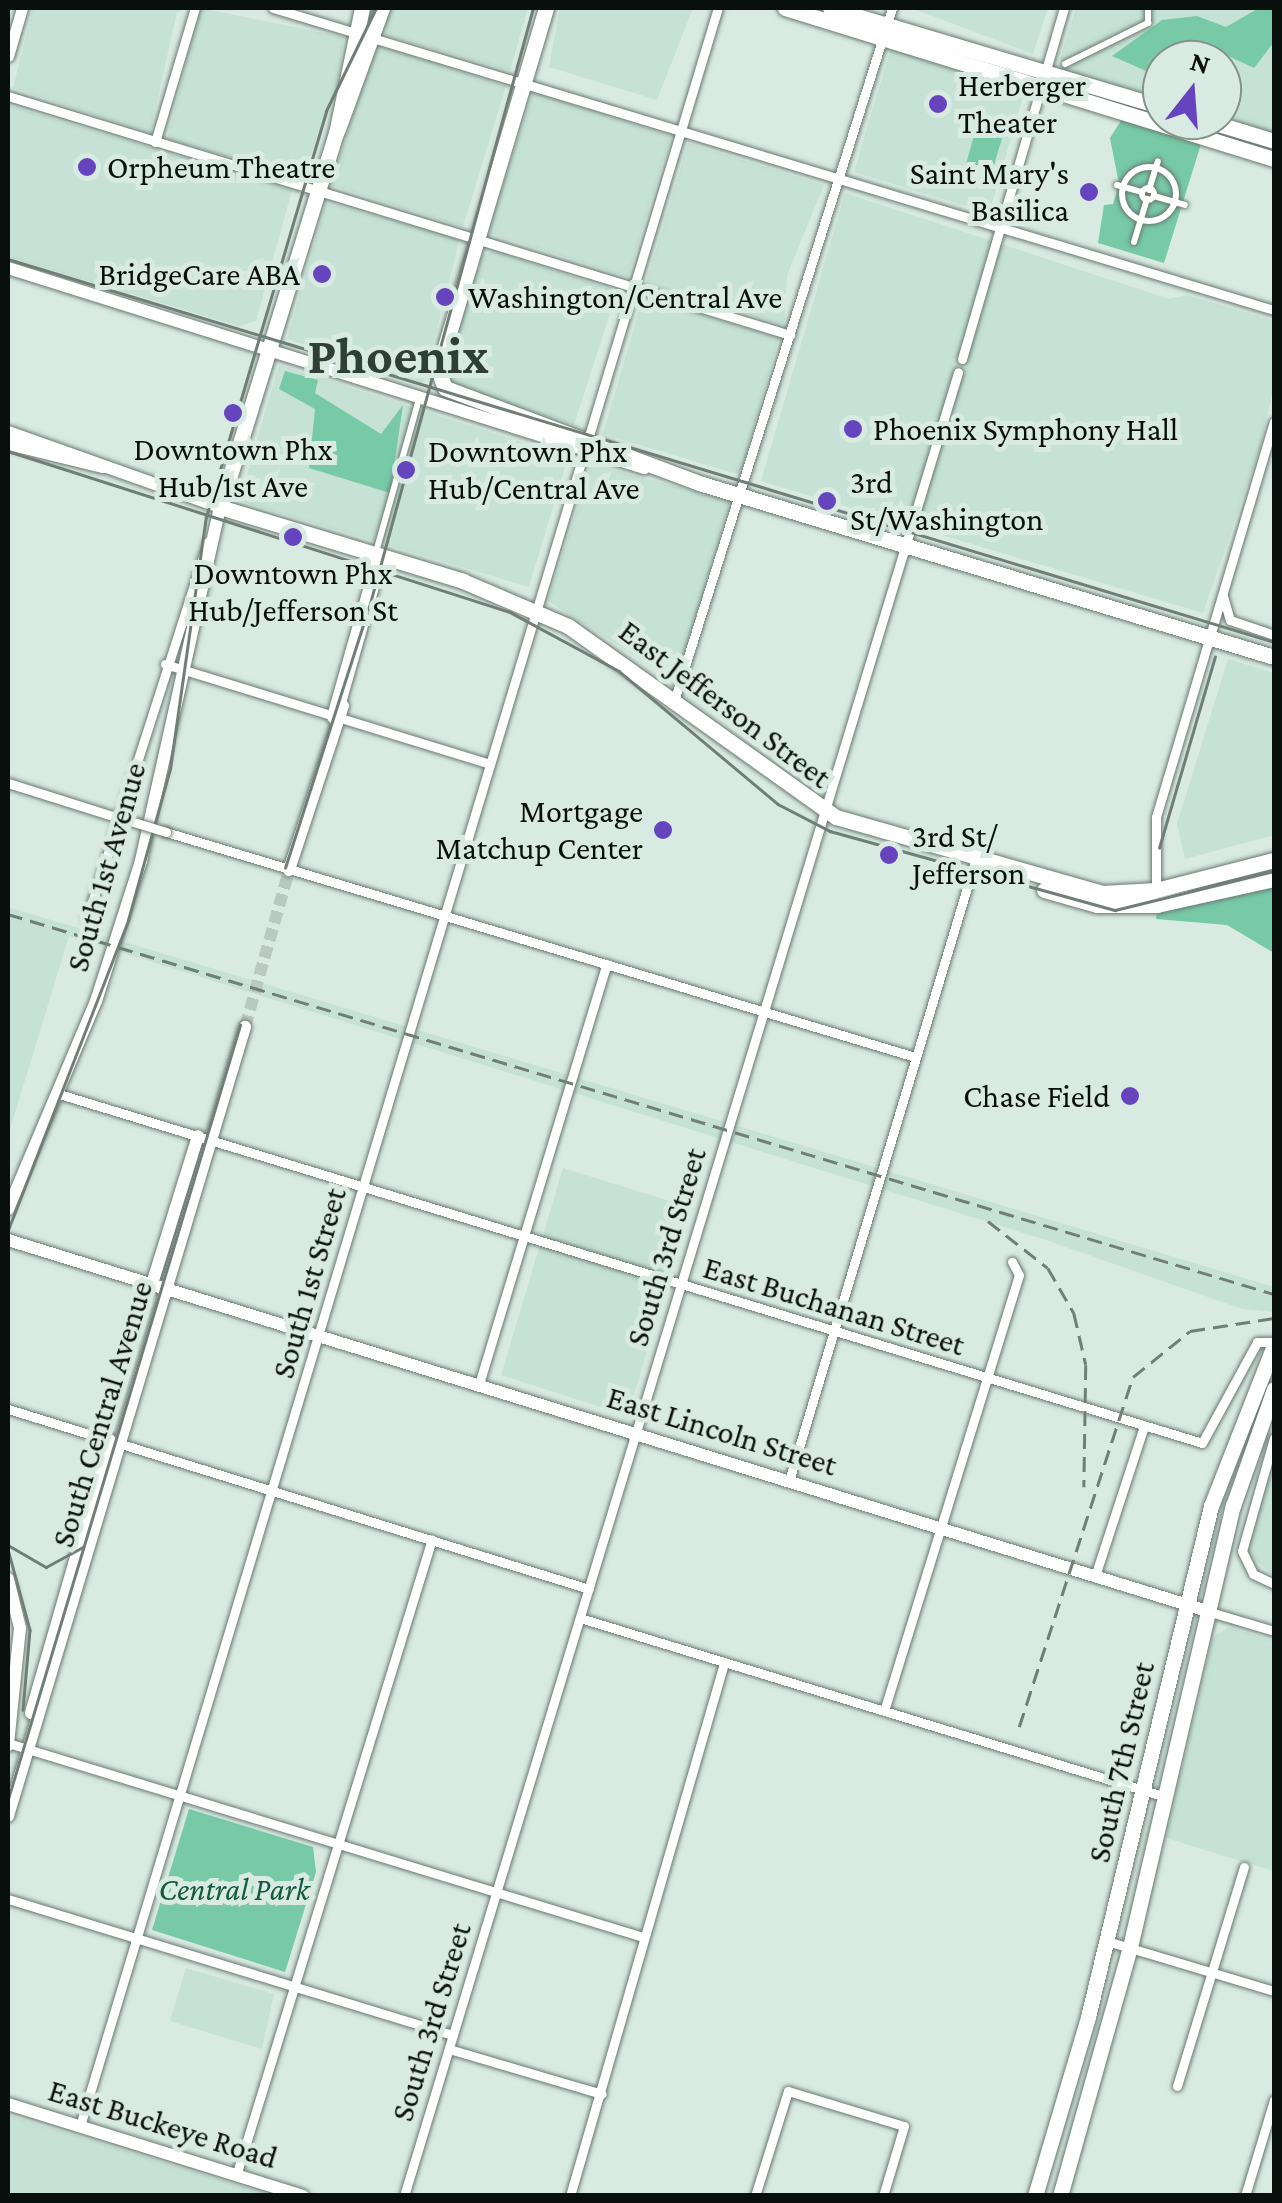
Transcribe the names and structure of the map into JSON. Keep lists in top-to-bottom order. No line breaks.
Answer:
{"streets":{"main road":["East Jefferson Street","South 1st Avenue","South Central Avenue","East Lincoln Street","South 7th Street","East Buckeye Road"],"street":["South 3rd Street","South 1st Street","East Buchanan Street"]},"crossings":[["East Jefferson Street","South 1st Avenue"],["East Jefferson Street","South 3rd Street"],["East Jefferson Street","South 1st Street"],["South 1st Avenue","East Buchanan Street"],["South 3rd Street","East Buchanan Street"],["South 3rd Street","East Lincoln Street"],["South 1st Street","East Buchanan Street"],["South 1st Street","East Lincoln Street"],["South 1st Street","East Buckeye Road"],["East Buchanan Street","South Central Avenue"],["East Buchanan Street","South 7th Street"],["South Central Avenue","East Lincoln Street"],["East Lincoln Street","South 7th Street"]],"districts":["Phoenix"],"parks":["Central Park"],"places":["Herberger Theater","Orpheum Theatre","Saint Mary's Basilica","BridgeCare ABA","Washington/Central Ave","Downtown Phx Hub/1st Ave","Phoenix Symphony Hall","Downtown Phx Hub/Central Ave","3rd St/Washington","Downtown Phx Hub/Jefferson St","Mortgage Matchup Center","3rd St/ Jefferson","Chase Field"],"north":"top"}
